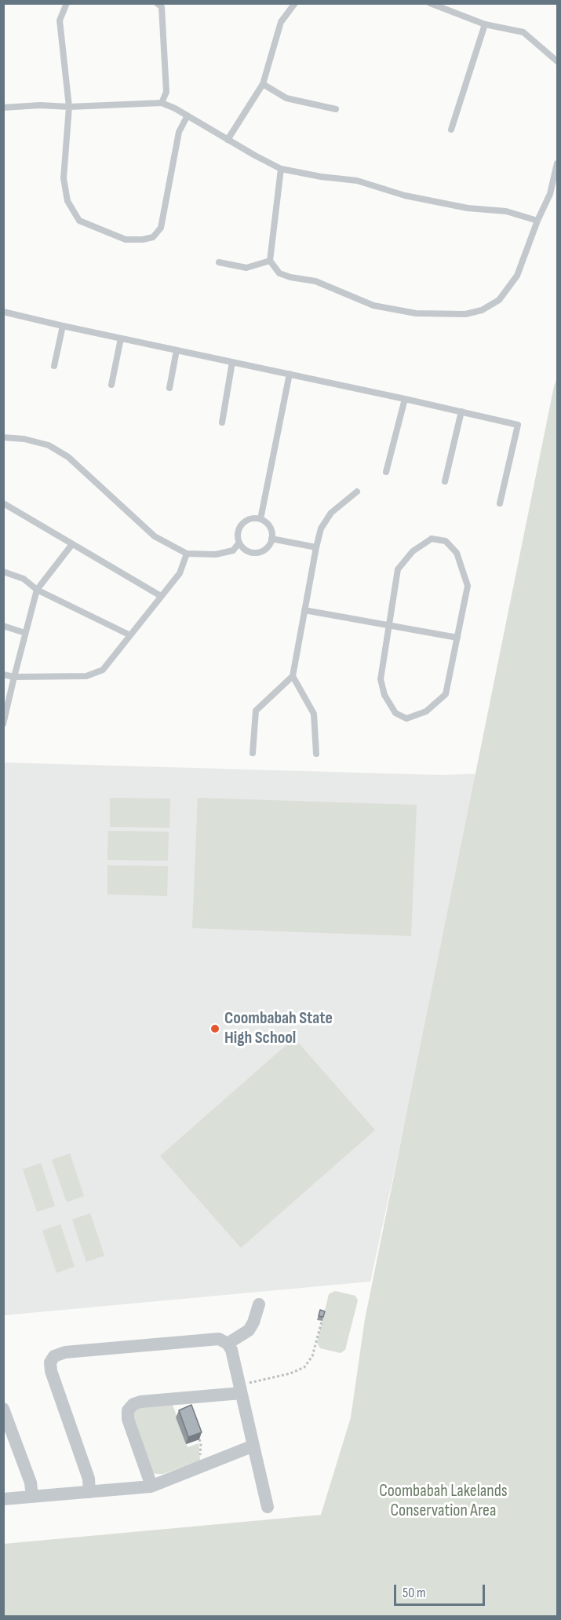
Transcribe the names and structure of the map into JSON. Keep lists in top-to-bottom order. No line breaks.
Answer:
{"parks":["Coombabah Lakelands Conservation Area"],"places":["Coombabah State High School"],"scale_bar":"50 m"}
